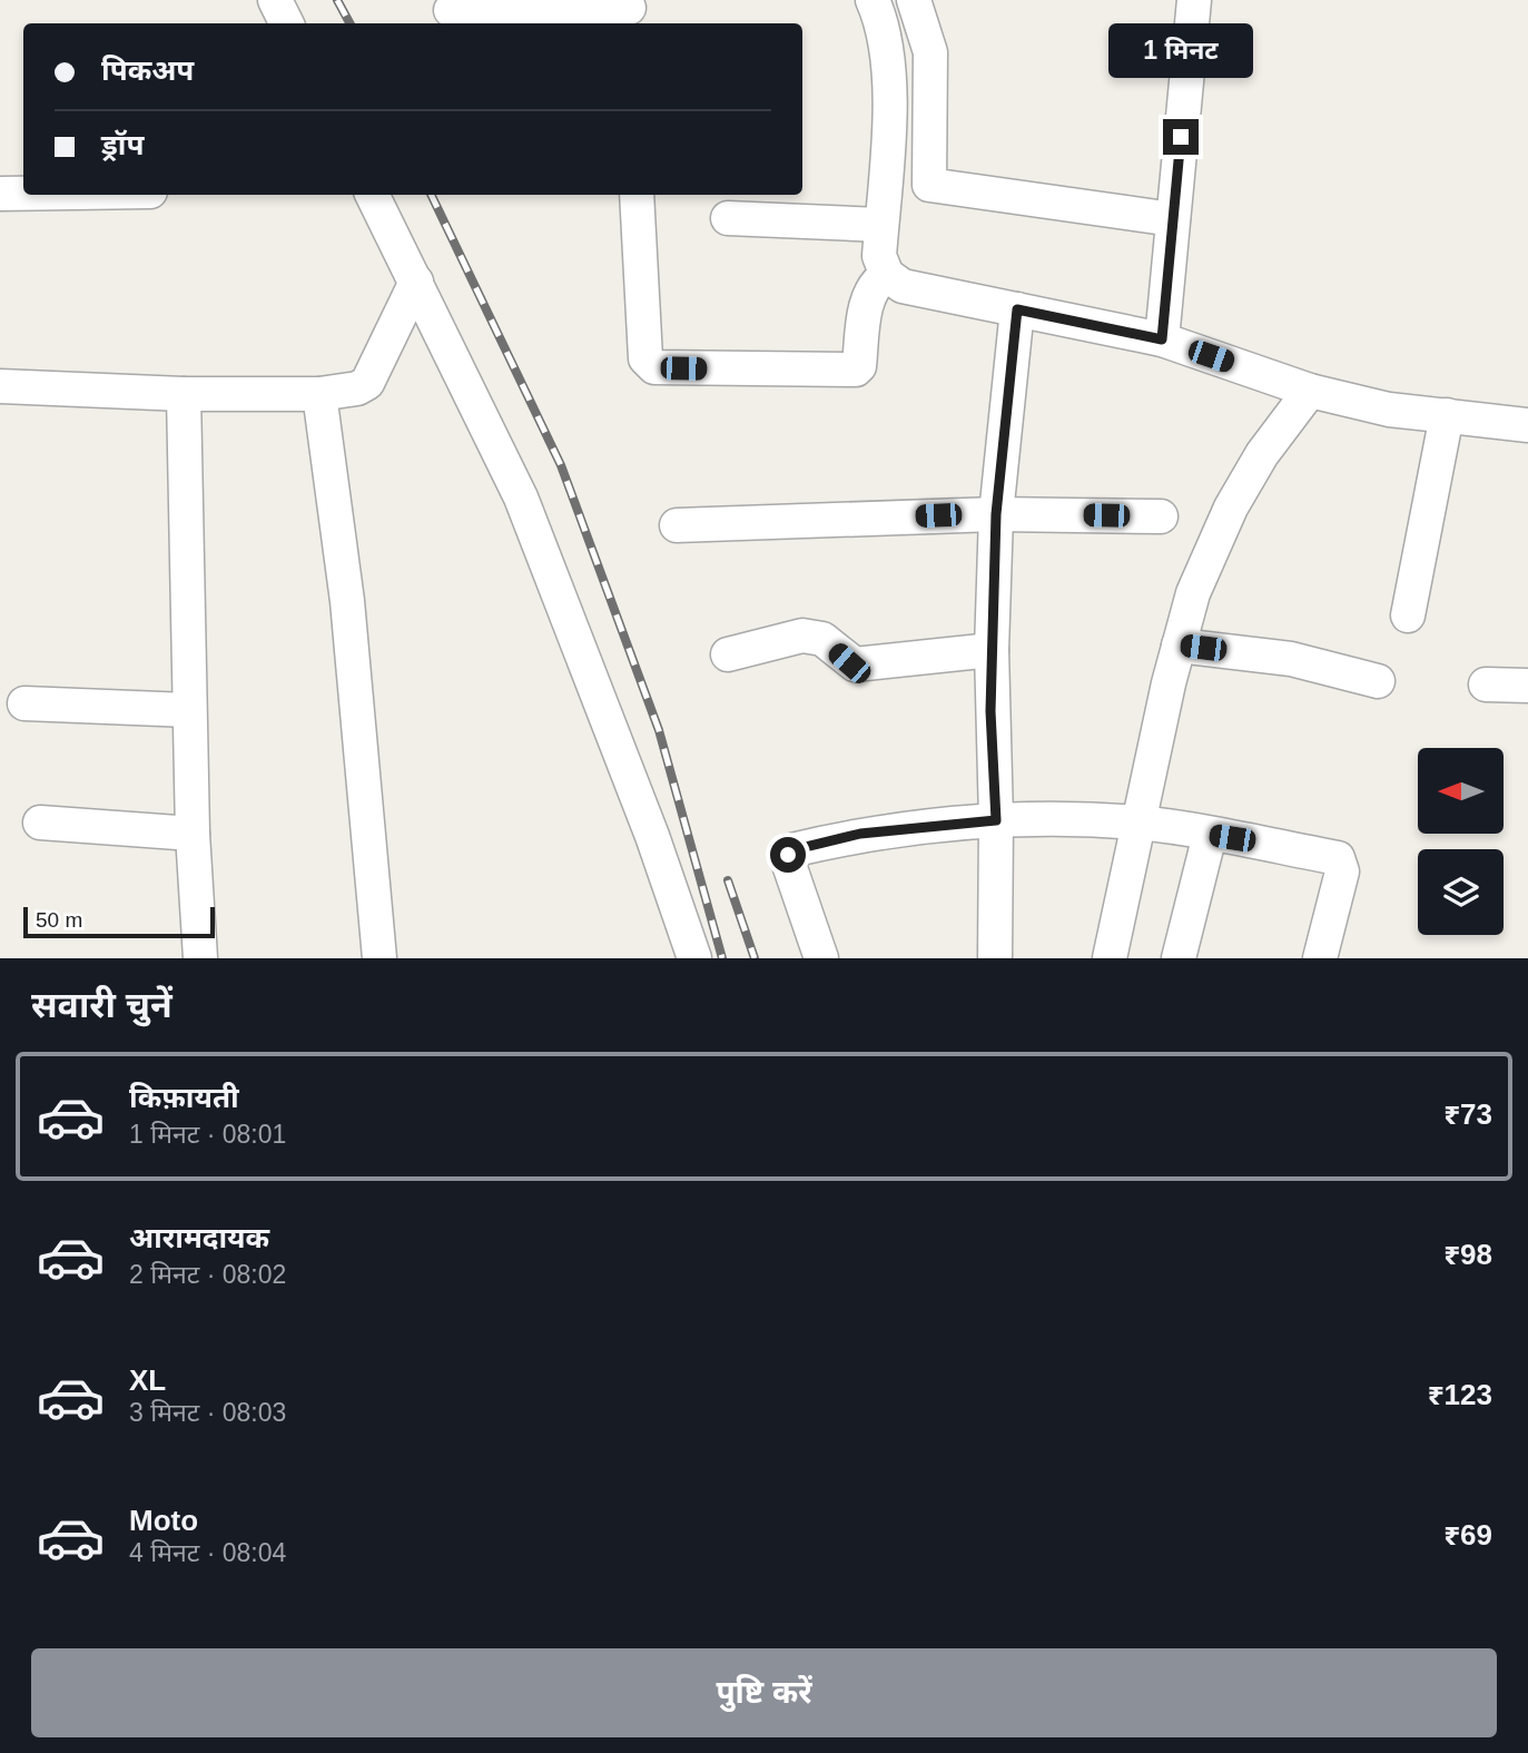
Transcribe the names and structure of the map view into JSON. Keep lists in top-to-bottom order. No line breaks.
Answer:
{"scale_bar":"50 m","north":"left","page":{"bubble":"1 मिनट","banner":["पिकअप","ड्रॉप"],"scale":"50 m","heading":"सवारी चुनें","list":[{"name":"किफ़ायती","note":"1 मिनट · 08:01","value":"₹73"},{"name":"आरामदायक","note":"2 मिनट · 08:02","value":"₹98"},{"name":"XL","note":"3 मिनट · 08:03","value":"₹123"},{"name":"Moto","note":"4 मिनट · 08:04","value":"₹69"}],"buttons":"पुष्टि करें"}}
